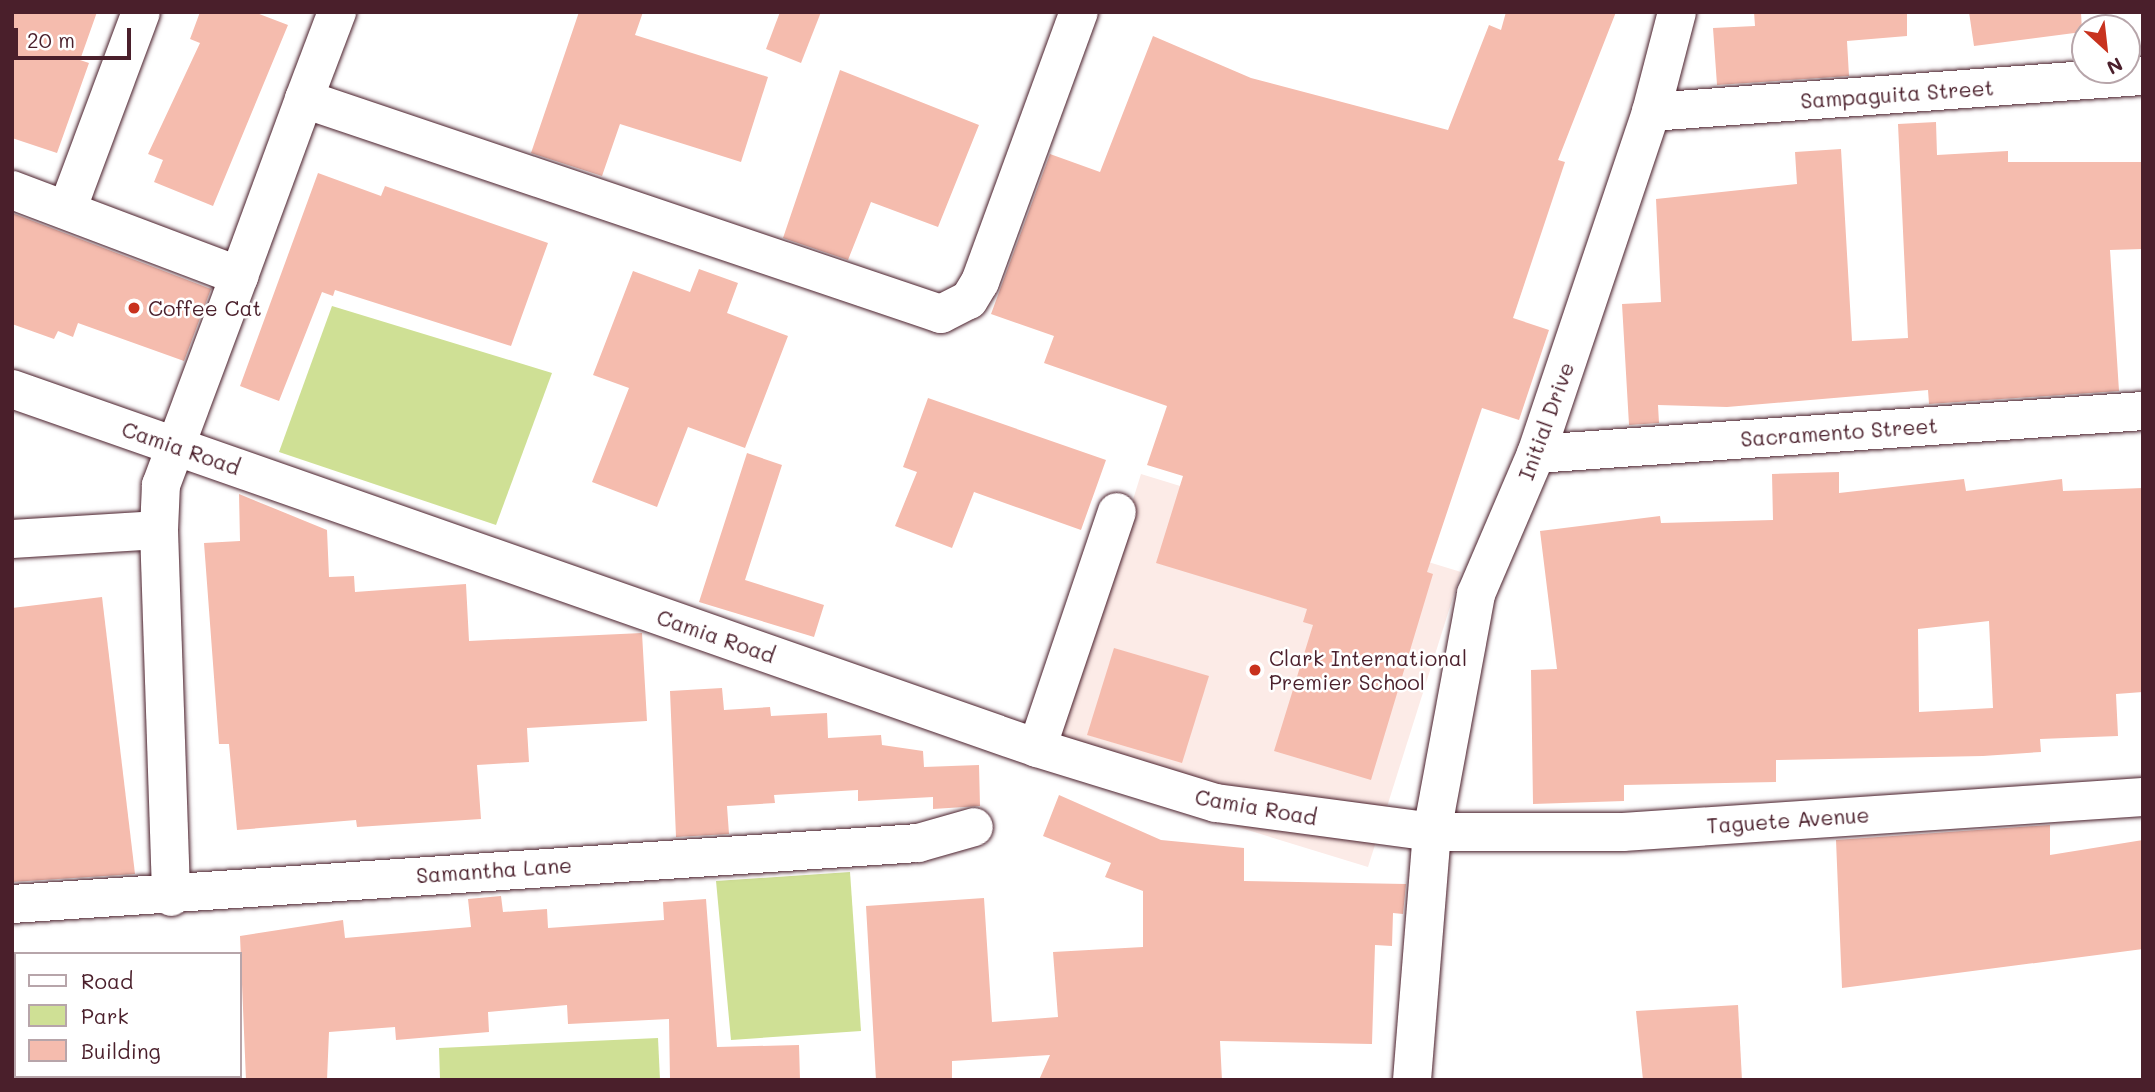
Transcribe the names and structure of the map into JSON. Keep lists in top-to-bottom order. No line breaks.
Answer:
{"streets":{"street":["Sampaguita Street","Initial Drive","Sacramento Street","Camia Road","Taguete Avenue","Samantha Lane"]},"crossings":[["Sampaguita Street","Initial Drive"],["Initial Drive","Sacramento Street"],["Initial Drive","Camia Road"],["Initial Drive","Taguete Avenue"],["Camia Road","Taguete Avenue"]],"places":["Coffee Cat","Clark International Premier School"],"legend":["Road","Park","Building"],"scale_bar":"20 m","north":"bottom right"}
